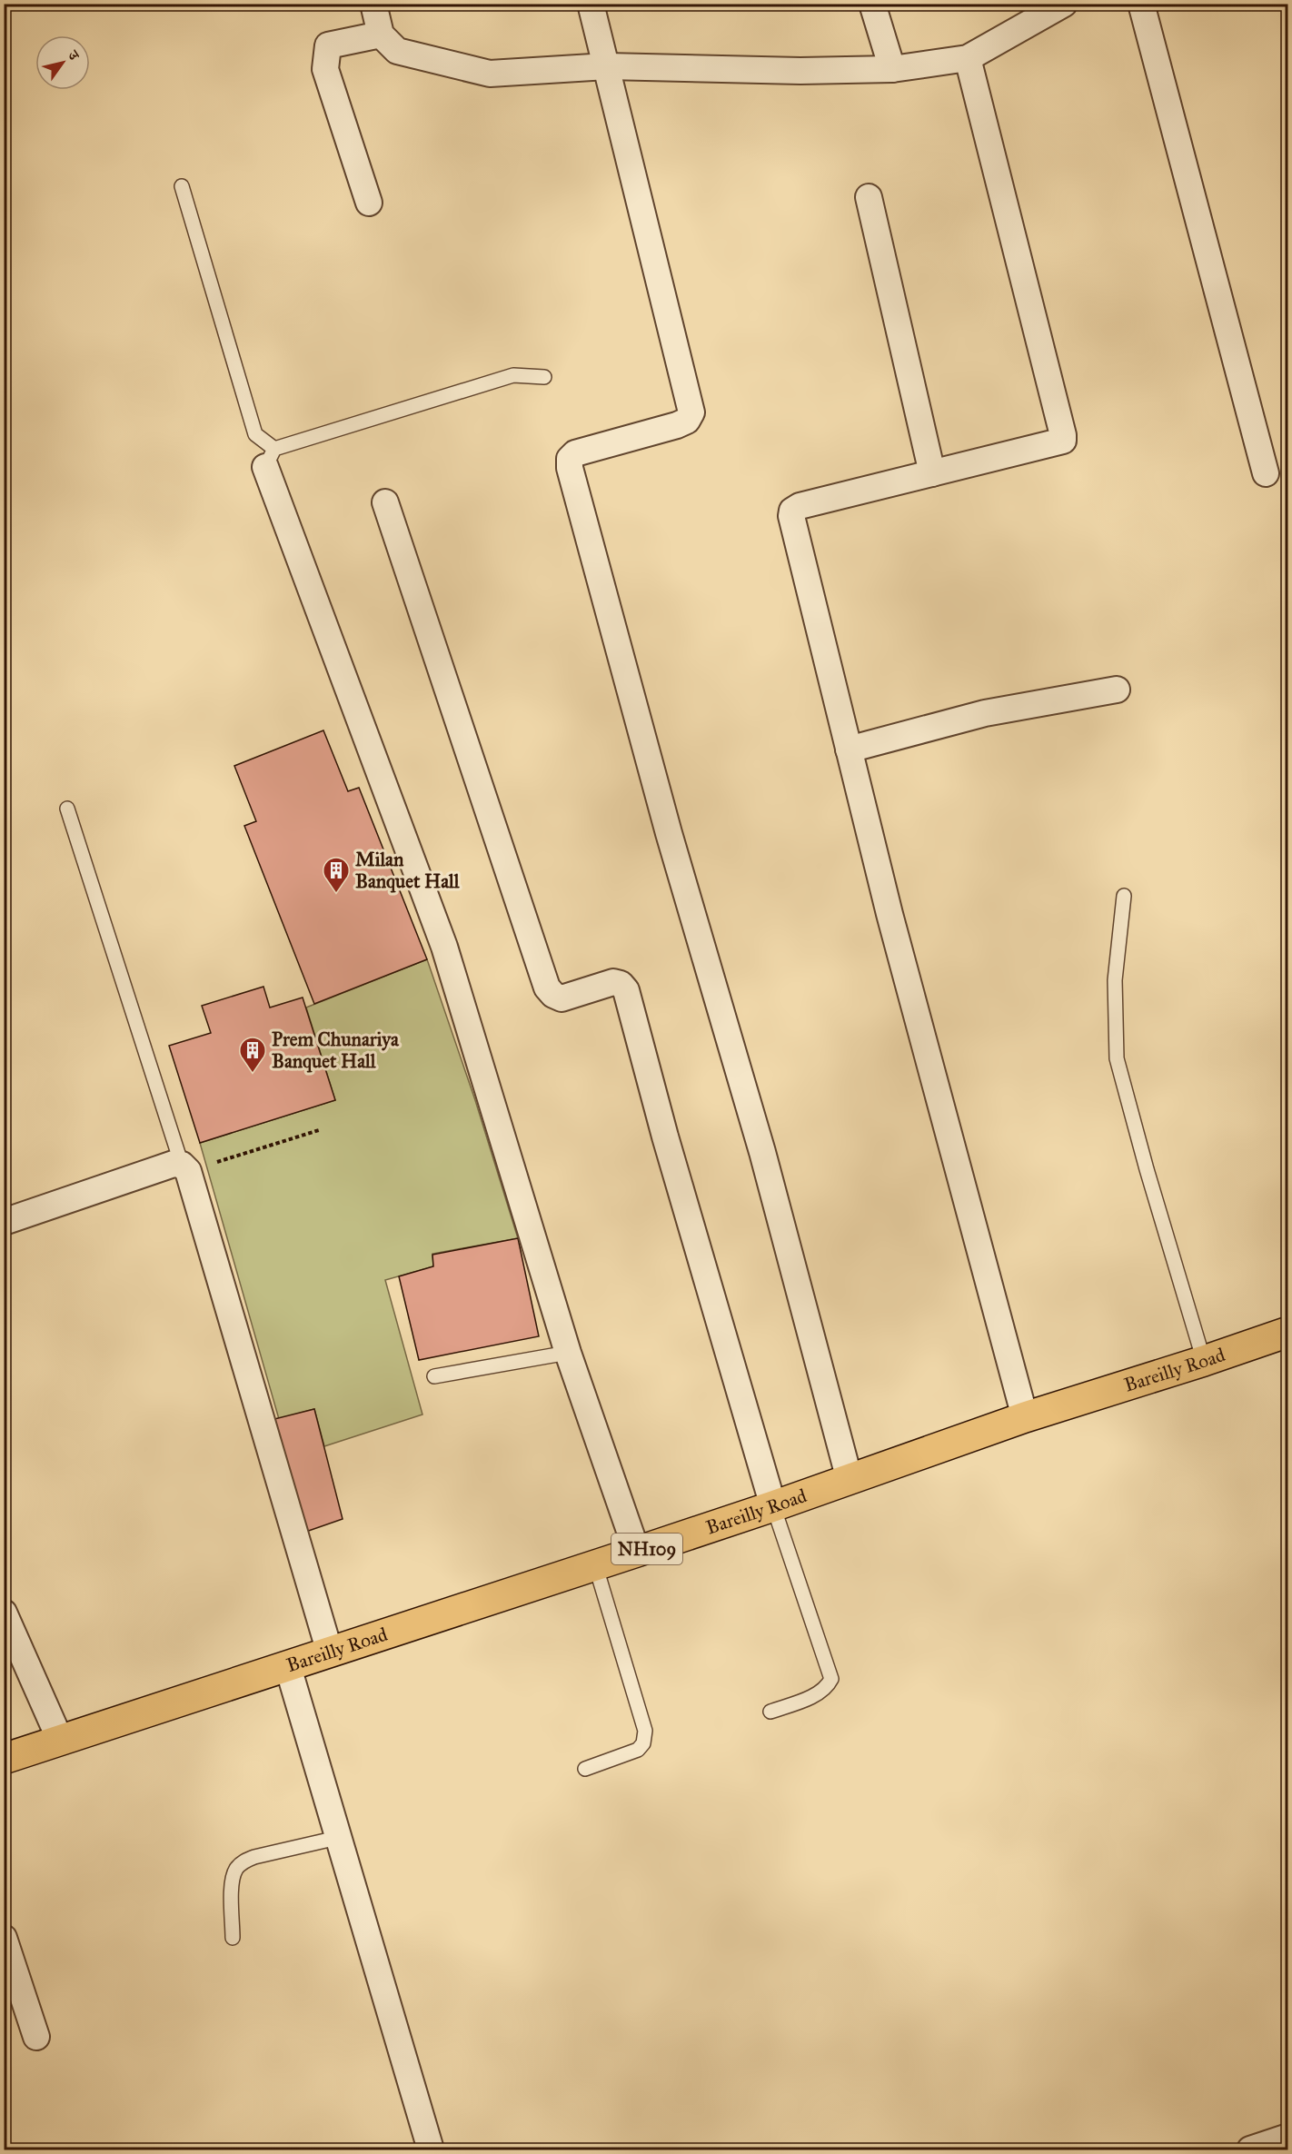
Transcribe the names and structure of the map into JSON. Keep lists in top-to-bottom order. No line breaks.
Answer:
{"streets":{"highway":["Bareilly Road","NH109"]},"places":{"building":["Milan Banquet Hall","Prem Chunariya Banquet Hall"]},"north":"top right"}
